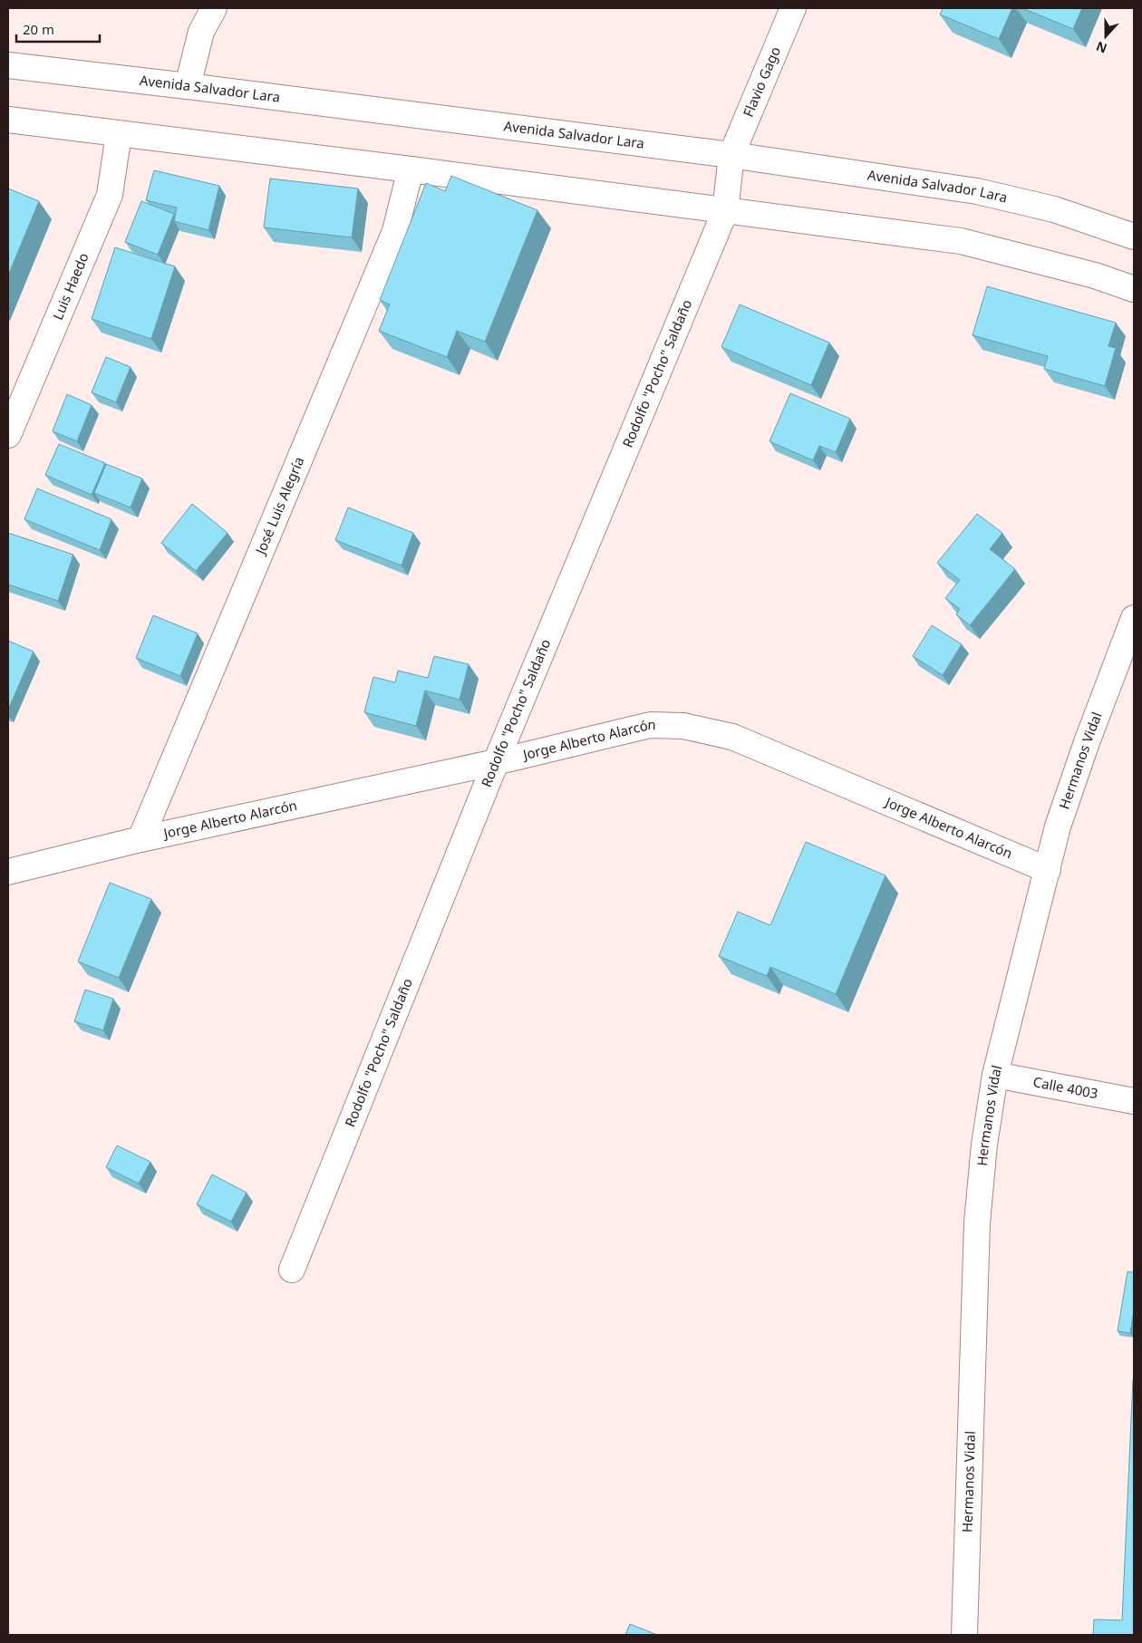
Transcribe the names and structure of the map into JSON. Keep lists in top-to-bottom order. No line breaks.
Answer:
{"streets":{"street":["Flavio Gago","Avenida Salvador Lara","Luis Haedo","Rodolfo \"Pocho\" Saldaño","José Luis Alegría","Jorge Alberto Alarcón","Hermanos Vidal","Calle 4003"]},"crossings":[["Flavio Gago","Avenida Salvador Lara"],["Flavio Gago","Rodolfo \"Pocho\" Saldaño"],["Avenida Salvador Lara","Rodolfo \"Pocho\" Saldaño"],["Rodolfo \"Pocho\" Saldaño","Jorge Alberto Alarcón"],["José Luis Alegría","Jorge Alberto Alarcón"],["Jorge Alberto Alarcón","Hermanos Vidal"],["Hermanos Vidal","Calle 4003"]],"scale_bar":"20 m","north":"bottom"}
